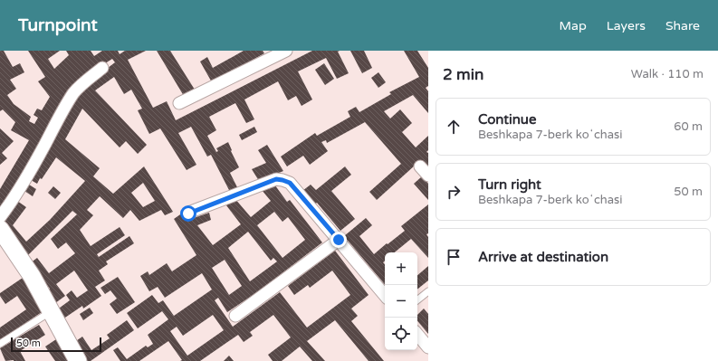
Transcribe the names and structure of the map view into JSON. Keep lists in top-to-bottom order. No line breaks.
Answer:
{"scale_bar":"50 m","page":{"header":"Turnpoint","nav":["Map","Layers","Share"],"heading":["2 min","Walk · 110 m"],"list":[["Continue","Beshkapa 7-berk koʻchasi","60 m"],["Turn right","Beshkapa 7-berk koʻchasi","50 m"],"Arrive at destination"],"map_buttons":["+","−"],"scale":"50 m"}}
